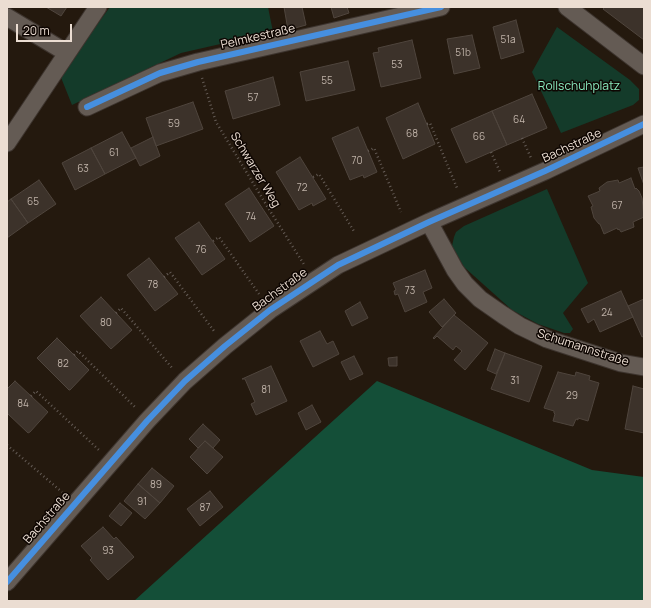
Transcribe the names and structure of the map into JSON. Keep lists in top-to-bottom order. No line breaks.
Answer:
{"streets":{"street":["Pelmkestraße","Bachstraße","Schumannstraße"],"path":["Schwarzer Weg"]},"crossings":[["Pelmkestraße","Schwarzer Weg"],["Bachstraße","Schwarzer Weg"],["Bachstraße","Schumannstraße"]],"parks":["Rollschuhplatz"],"house_numbers":["51a","51b","53","55","57","64","59","68","66","61","70","63","72","65","67","74","76","78","73","24","80","82","31","81","29","84","89","91","87","93"],"scale_bar":"20 m"}
